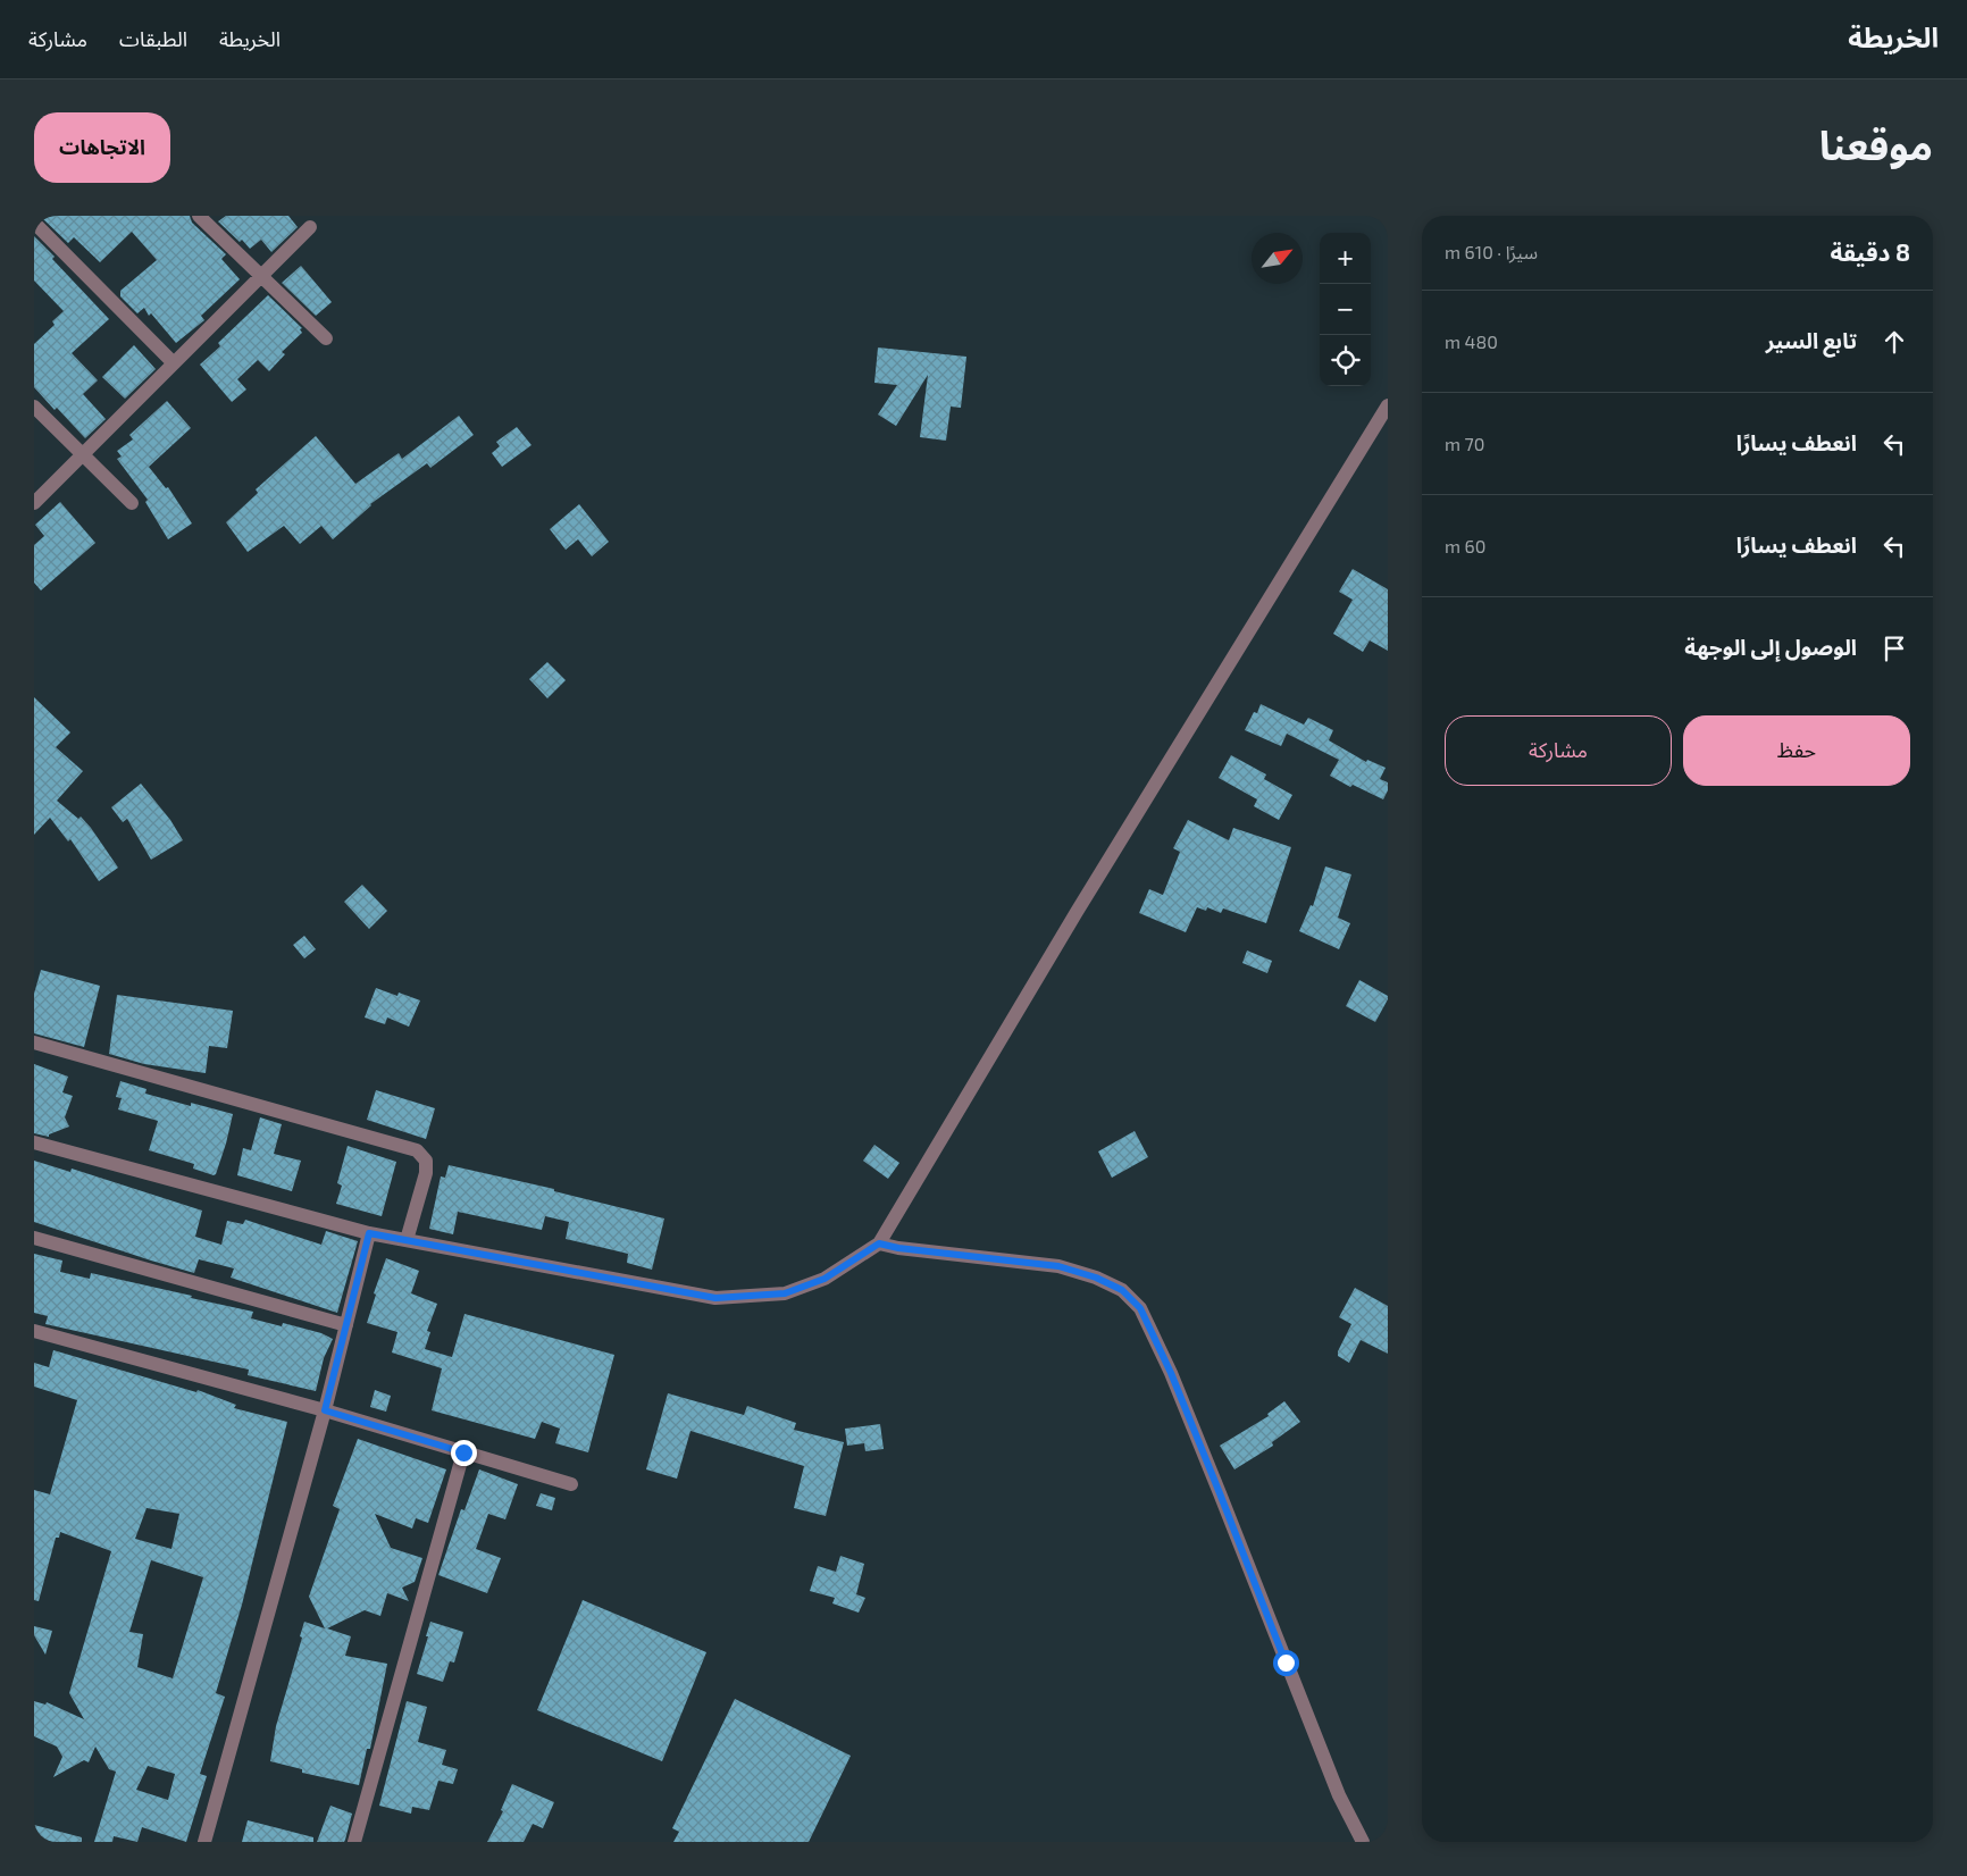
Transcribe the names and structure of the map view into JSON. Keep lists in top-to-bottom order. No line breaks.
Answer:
{"north":"top right","page":{"header":"الخريطة","nav":["الخريطة","الطبقات","مشاركة"],"title":"موقعنا","buttons":["الاتجاهات",["حفظ","مشاركة"]],"heading":["8 دقيقة","سيرًا · 610 m"],"map_buttons":["+","−"],"list":[["تابع السير","480 m"],["انعطف يسارًا","70 m"],["انعطف يسارًا","60 m"],"الوصول إلى الوجهة"]}}
